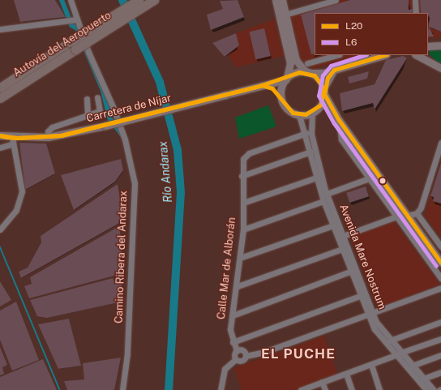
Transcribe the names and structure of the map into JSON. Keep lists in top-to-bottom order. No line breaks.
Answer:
{"streets":{"highway":["Autovía del Aeropuerto"],"main road":["Carretera de Níjar"],"street":["Camino Ribera del Andarax","Avenida Mare Nostrum","Calle Mar de Alborán"]},"crossings":[["Carretera de Níjar","Avenida Mare Nostrum"],["Avenida Mare Nostrum","Calle Mar de Alborán"]],"districts":["EL PUCHE"],"water":["Río Andarax"],"lines":["transit line L20","transit line L6"],"legend":["L20","L6"]}
